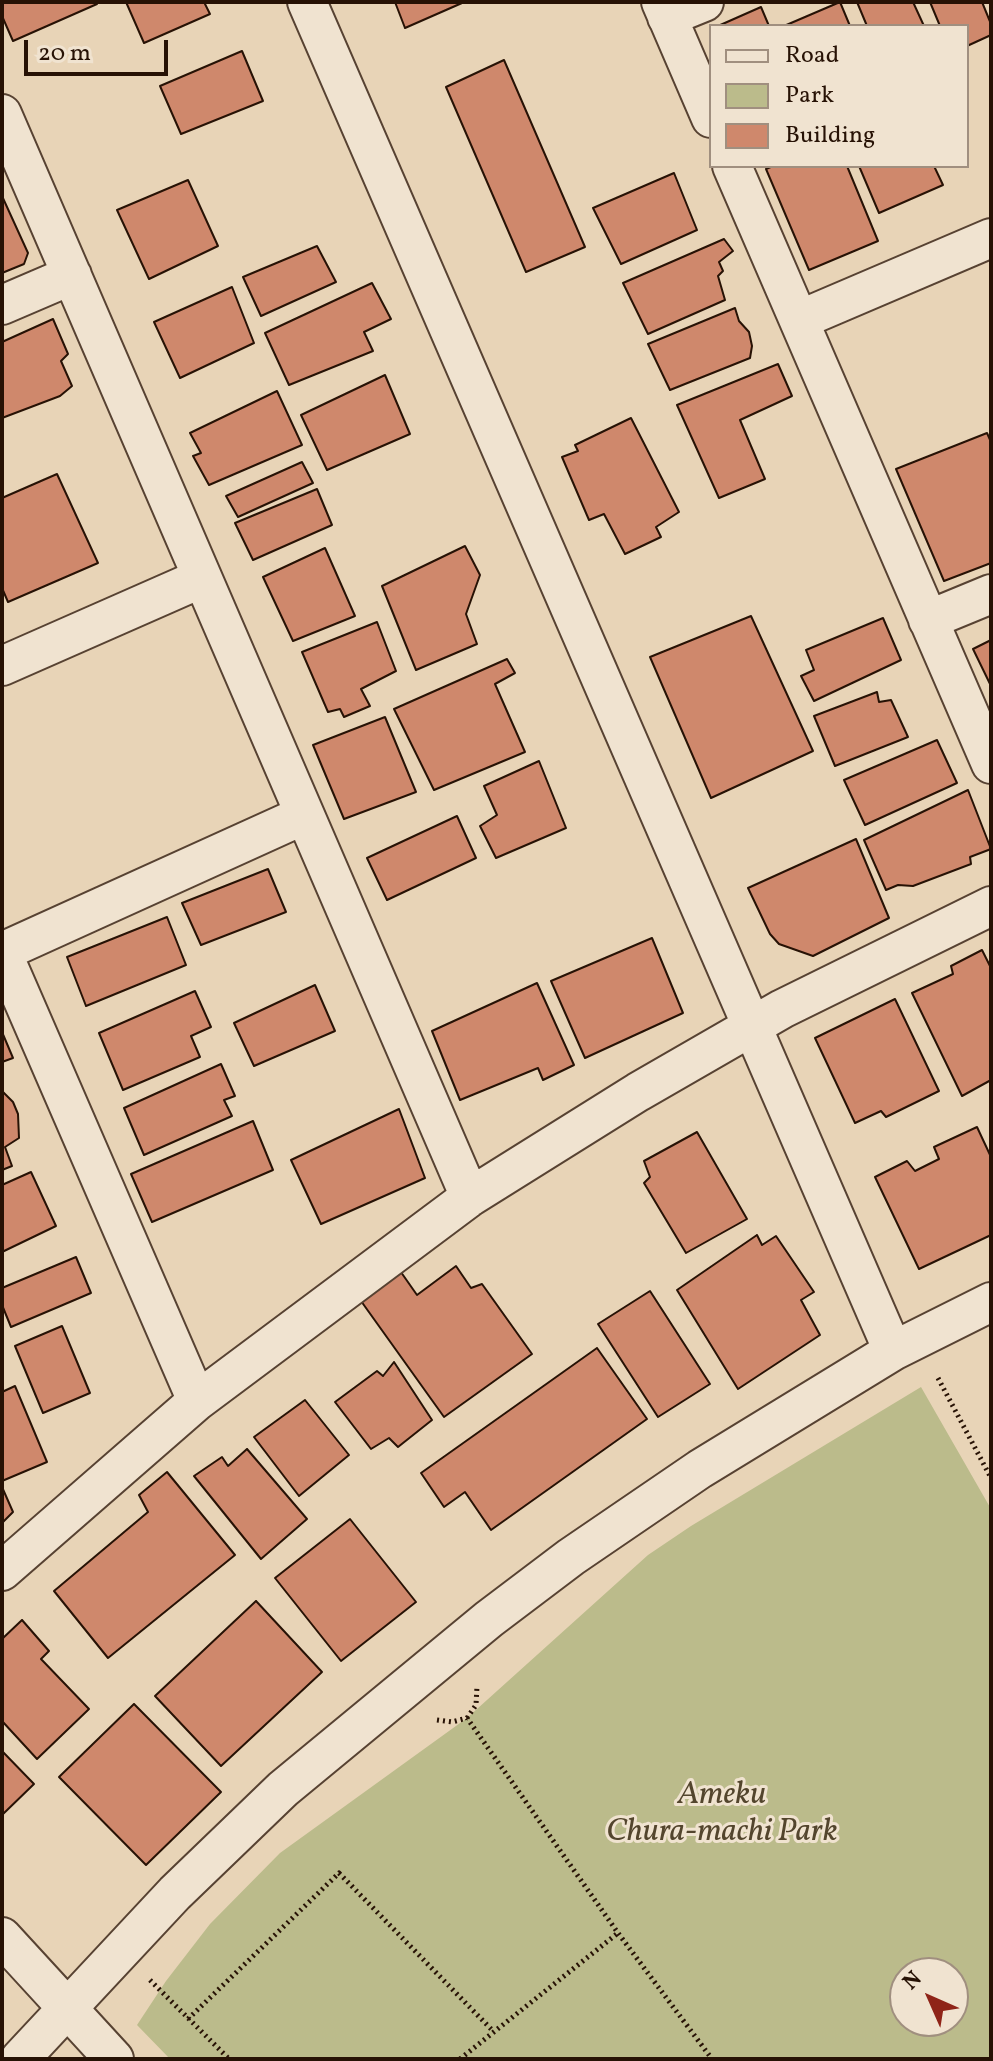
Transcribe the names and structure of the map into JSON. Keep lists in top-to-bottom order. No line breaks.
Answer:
{"parks":["Ameku Chura-machi Park"],"legend":["Road","Park","Building"],"scale_bar":"20 m","north":"top left"}
